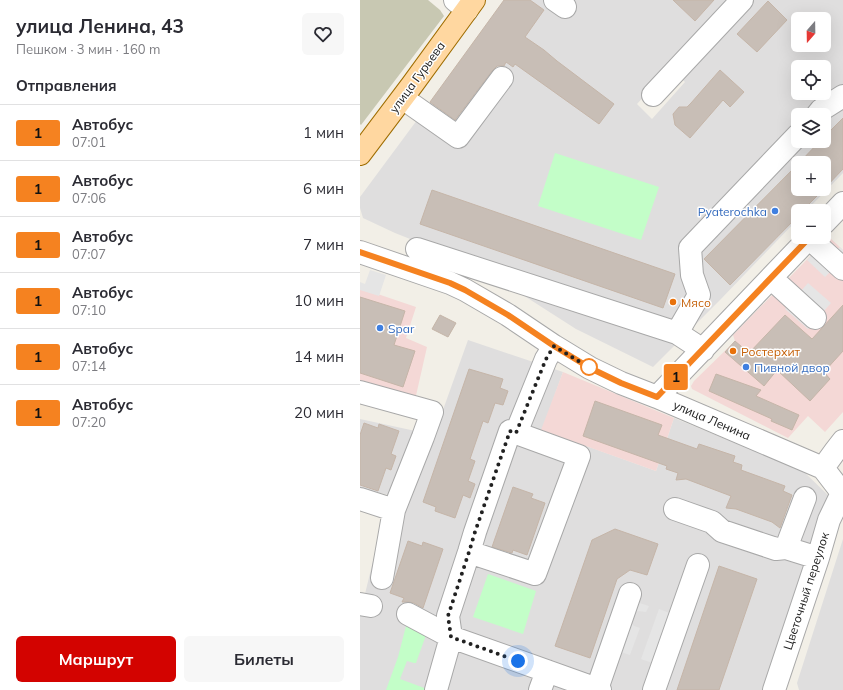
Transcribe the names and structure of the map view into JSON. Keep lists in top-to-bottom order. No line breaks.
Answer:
{"streets":{"main road":["улица Гурьева"],"street":["улица Ленина","Цветочный переулок"]},"crossings":[["улица Ленина","Цветочный переулок"]],"places":["Pyaterochka","Мясо","Spar","Ростерхит","Пивной двор"],"lines":["bus line 1"],"north":"bottom","page":{"heading":[["улица Ленина, 43","Пешком · 3 мин · 160 m"],"Отправления"],"on_map":"1","map_buttons":["+","−"],"list":[{"mark":"1","name":"Автобус","note":"07:01","value":"1 мин"},{"mark":"1","name":"Автобус","note":"07:06","value":"6 мин"},{"mark":"1","name":"Автобус","note":"07:07","value":"7 мин"},{"mark":"1","name":"Автобус","note":"07:10","value":"10 мин"},{"mark":"1","name":"Автобус","note":"07:14","value":"14 мин"},{"mark":"1","name":"Автобус","note":"07:20","value":"20 мин"}],"buttons":["Маршрут","Билеты"]}}
